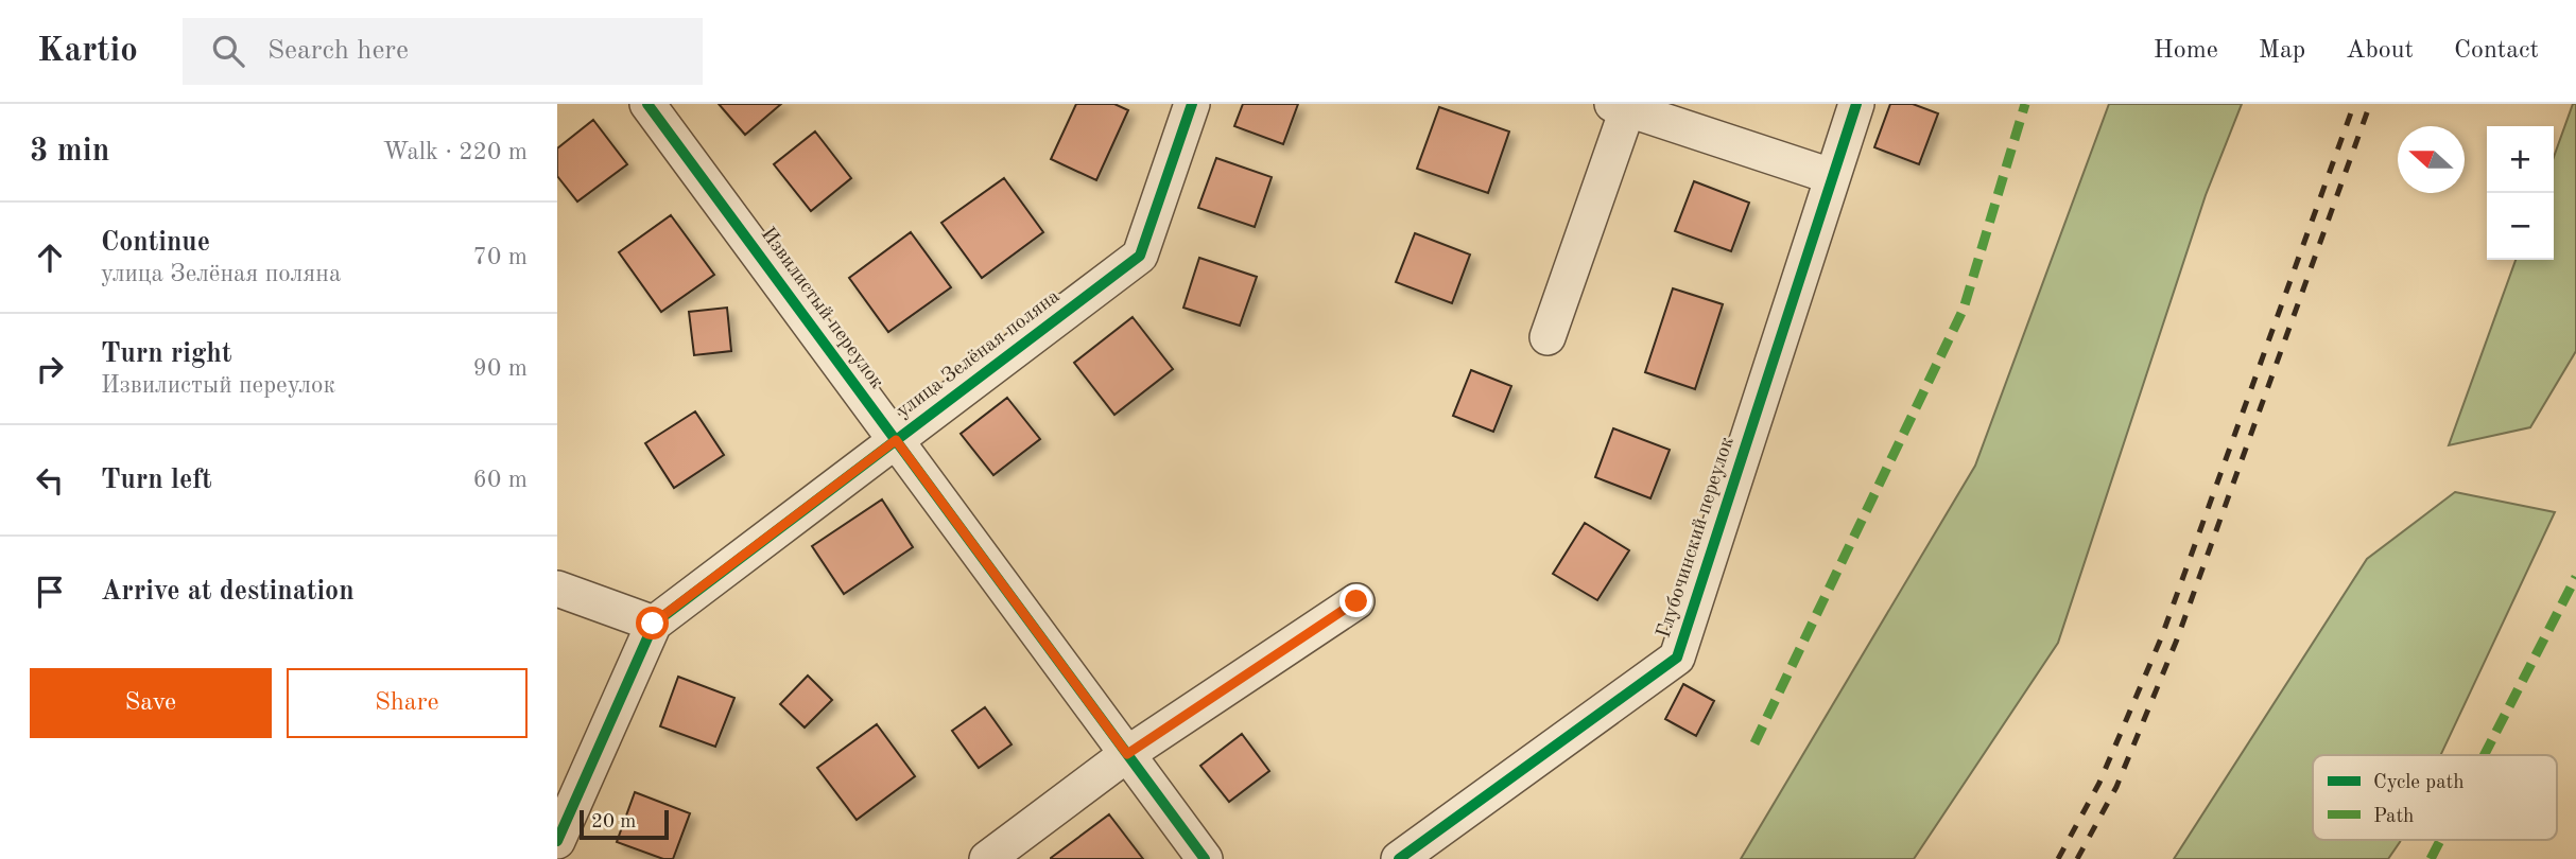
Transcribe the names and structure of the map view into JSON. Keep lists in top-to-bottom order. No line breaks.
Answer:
{"streets":{"street":["Извилистый переулок","улица Зелёная поляна","Глубочинский переулок"]},"crossings":[["Извилистый переулок","улица Зелёная поляна"]],"legend":["Cycle path","Path"],"scale_bar":"20 m","north":"left","page":{"header":"Kartio","search":"Search here","nav":["Home","Map","About","Contact"],"heading":["3 min","Walk · 220 m"],"map_buttons":["+","−"],"list":[["Continue","улица Зелёная поляна","70 m"],["Turn right","Извилистый переулок","90 m"],["Turn left","60 m"],"Arrive at destination"],"buttons":["Save","Share"],"scale":"20 m"}}
